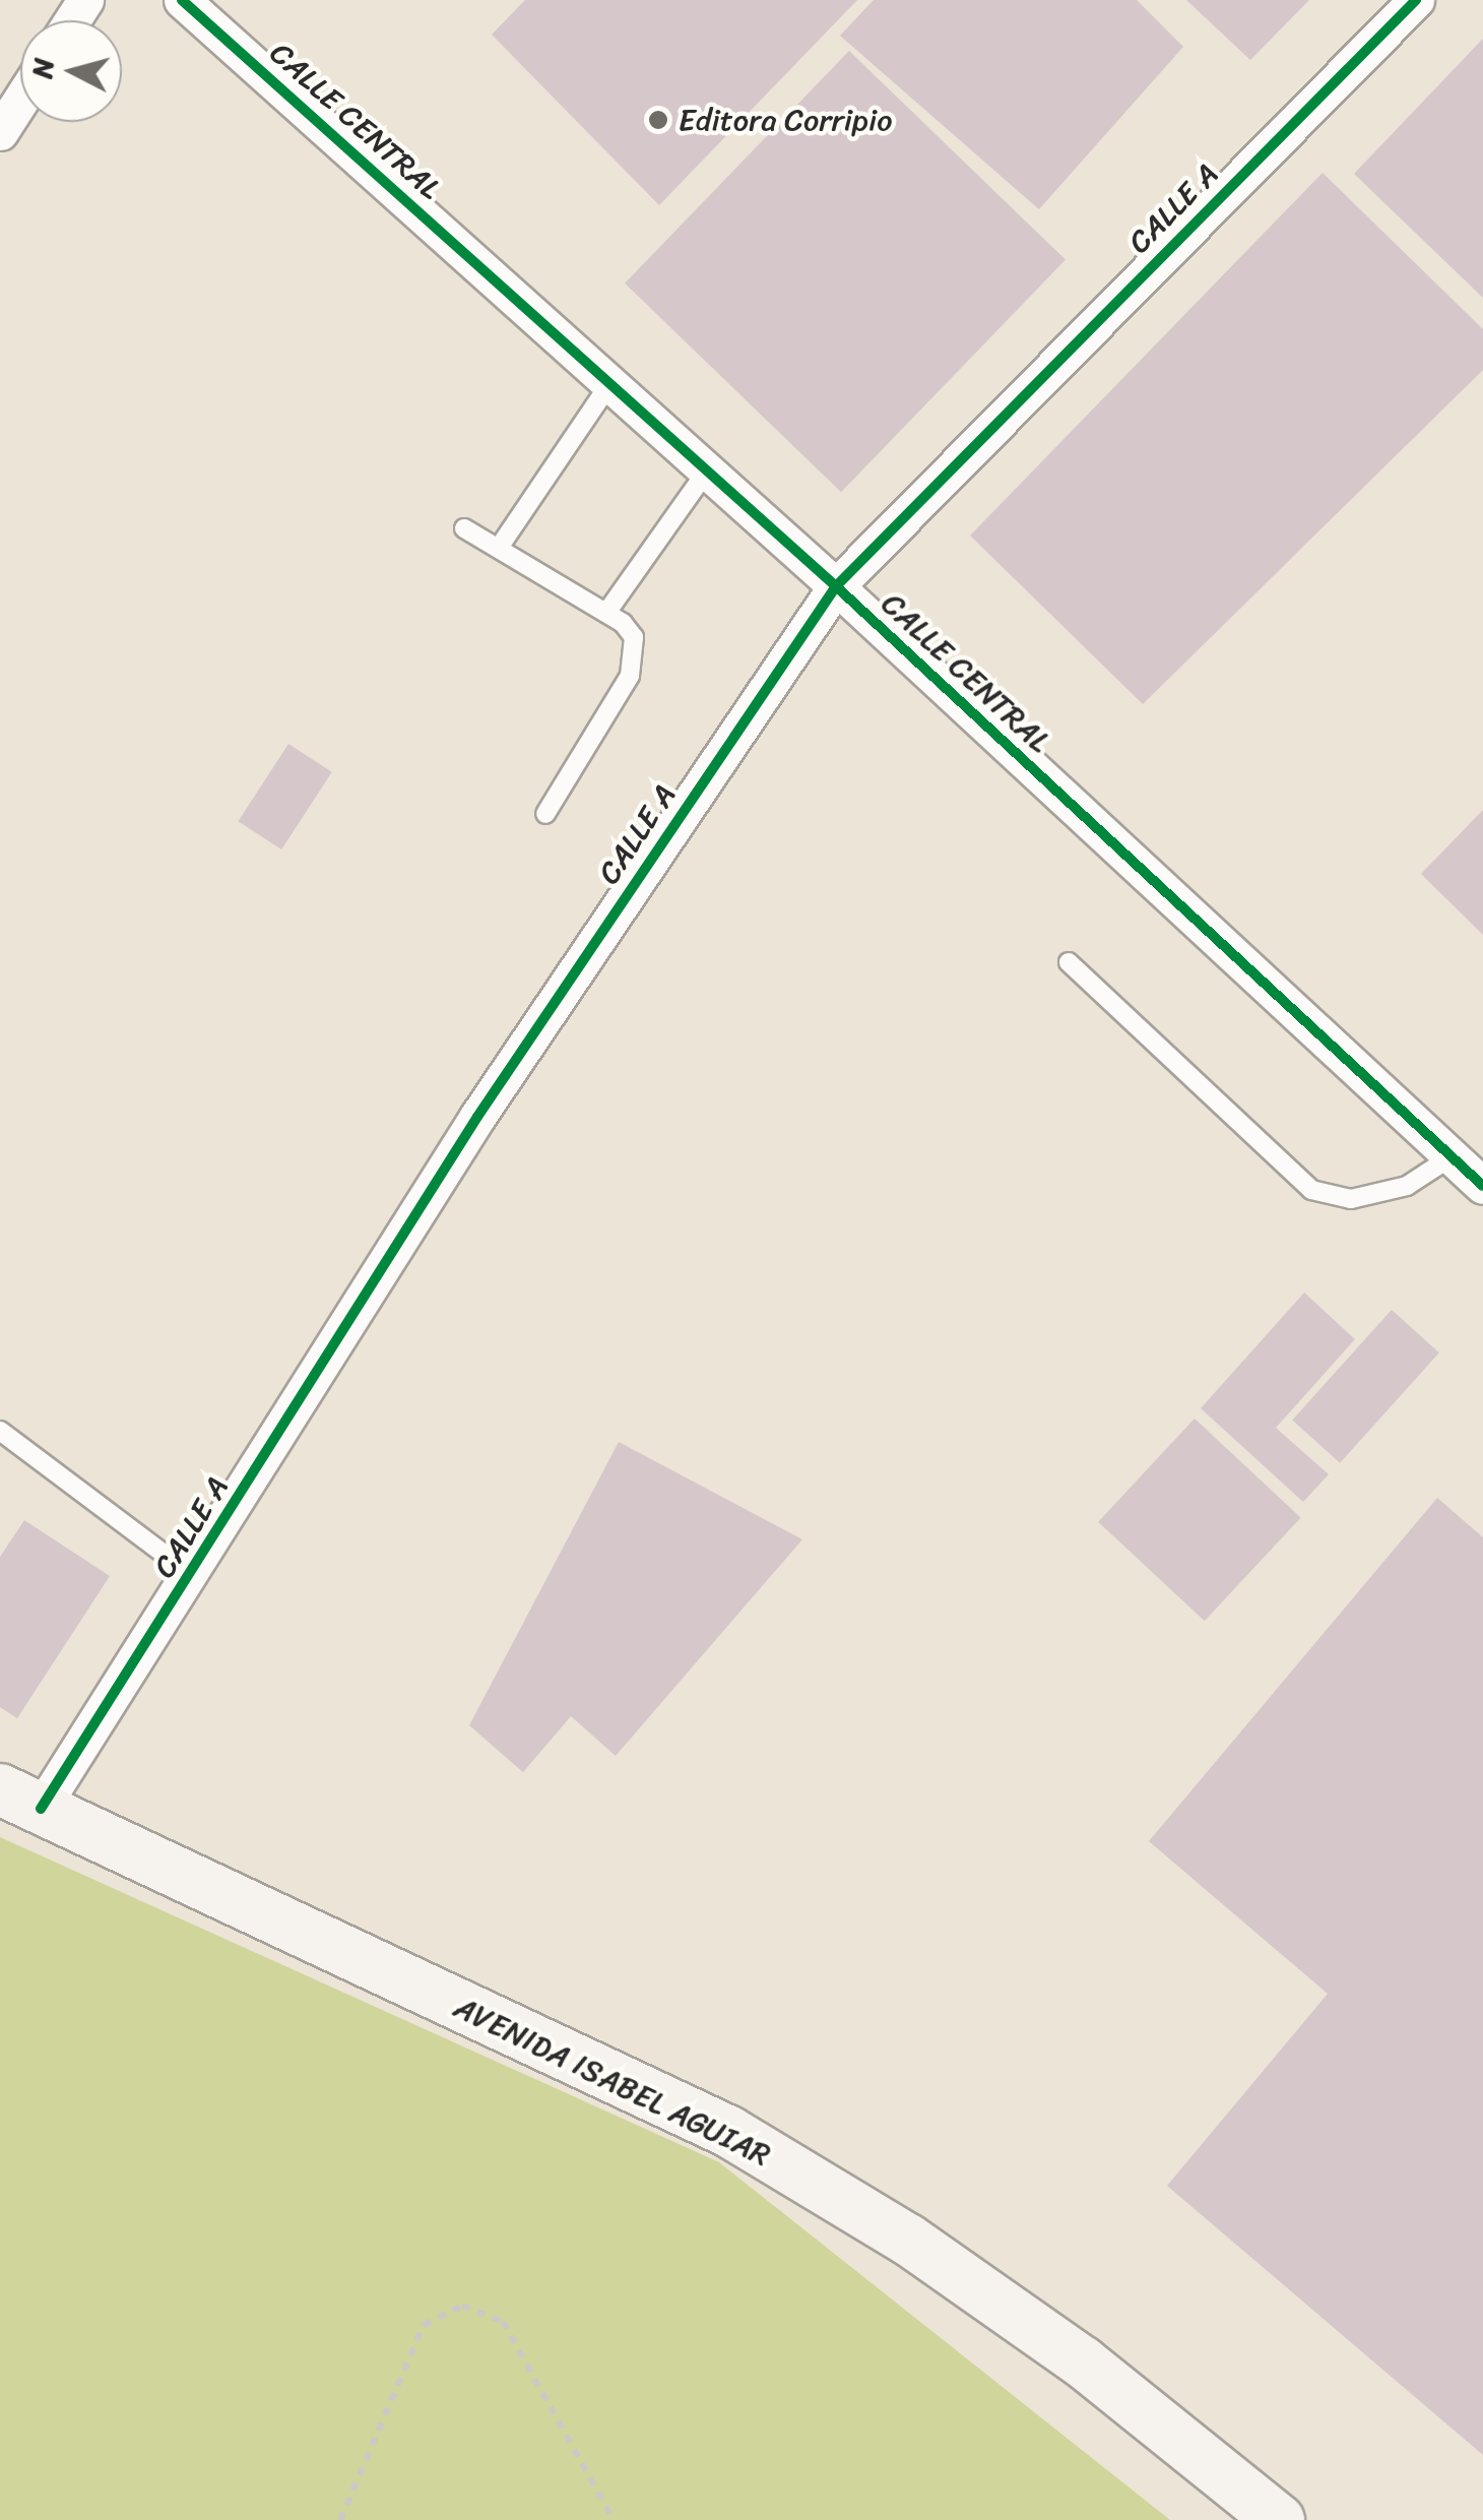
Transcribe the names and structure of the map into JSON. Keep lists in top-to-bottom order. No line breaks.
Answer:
{"streets":{"main road":["AVENIDA ISABEL AGUIAR"],"street":["CALLE CENTRAL","CALLE A"]},"crossings":[["CALLE CENTRAL","CALLE A"],["CALLE A","AVENIDA ISABEL AGUIAR"]],"places":["Editora Corripio"],"north":"left"}
